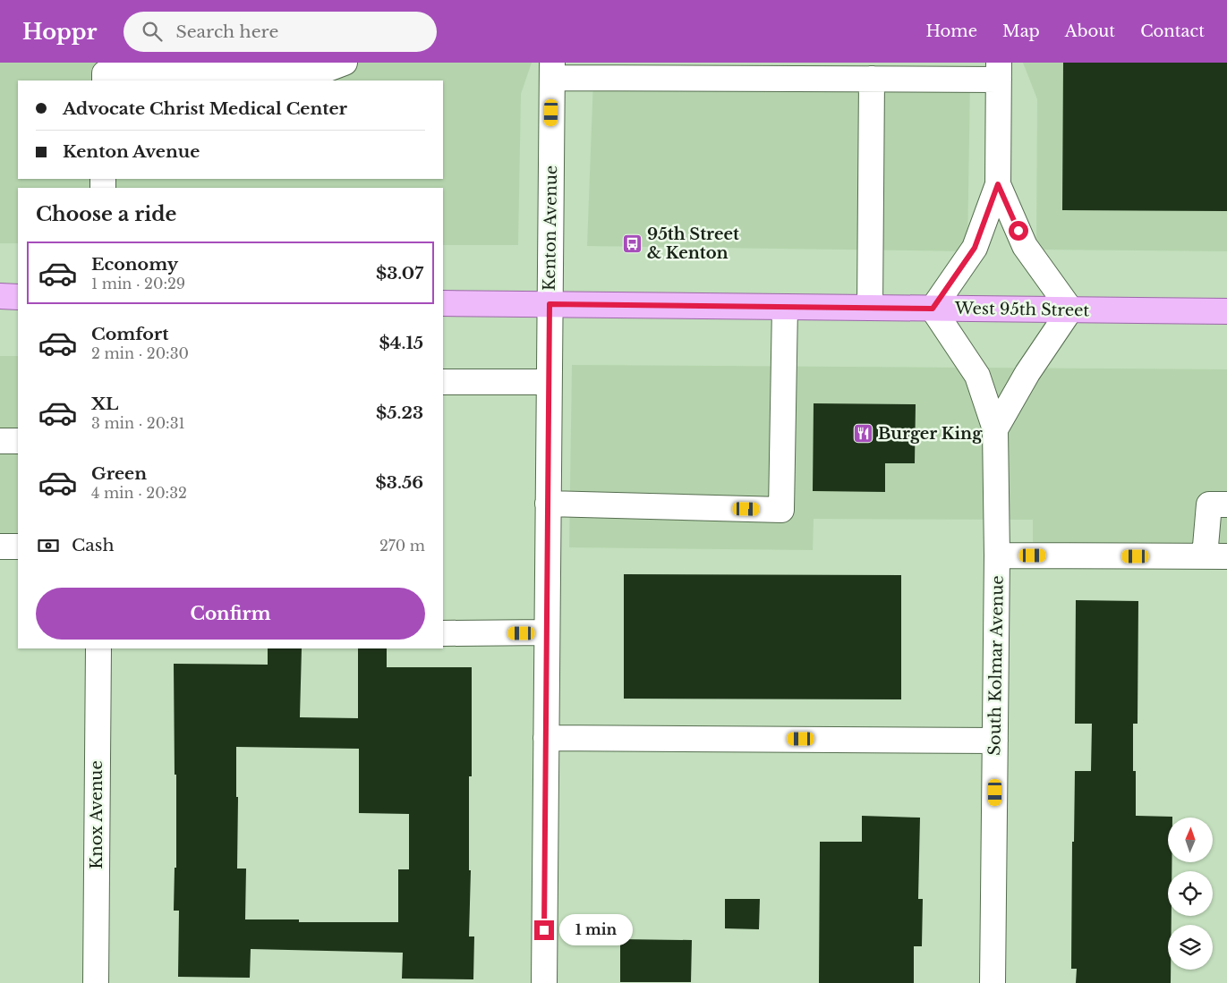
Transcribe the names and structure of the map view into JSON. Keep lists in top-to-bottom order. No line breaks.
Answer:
{"streets":{"main road":["West 95th Street"],"street":["Kenton Avenue","South Kolmar Avenue","Knox Avenue"]},"crossings":[["Kenton Avenue","West 95th Street"],["West 95th Street","South Kolmar Avenue"]],"places":{"bus stop":["95th Street & Kenton"],"restaurant":["Burger King"]},"north":"top","page":{"header":"Hoppr","search":"Search here","nav":["Home","Map","About","Contact"],"banner":["Advocate Christ Medical Center","Kenton Avenue"],"heading":"Choose a ride","list":[{"name":"Economy","note":"1 min · 20:29","value":"$3.07"},{"name":"Comfort","note":"2 min · 20:30","value":"$4.15"},{"name":"XL","note":"3 min · 20:31","value":"$5.23"},{"name":"Green","note":"4 min · 20:32","value":"$3.56"}],"pay":["Cash","270 m"],"buttons":"Confirm","bubble":"1 min"}}
